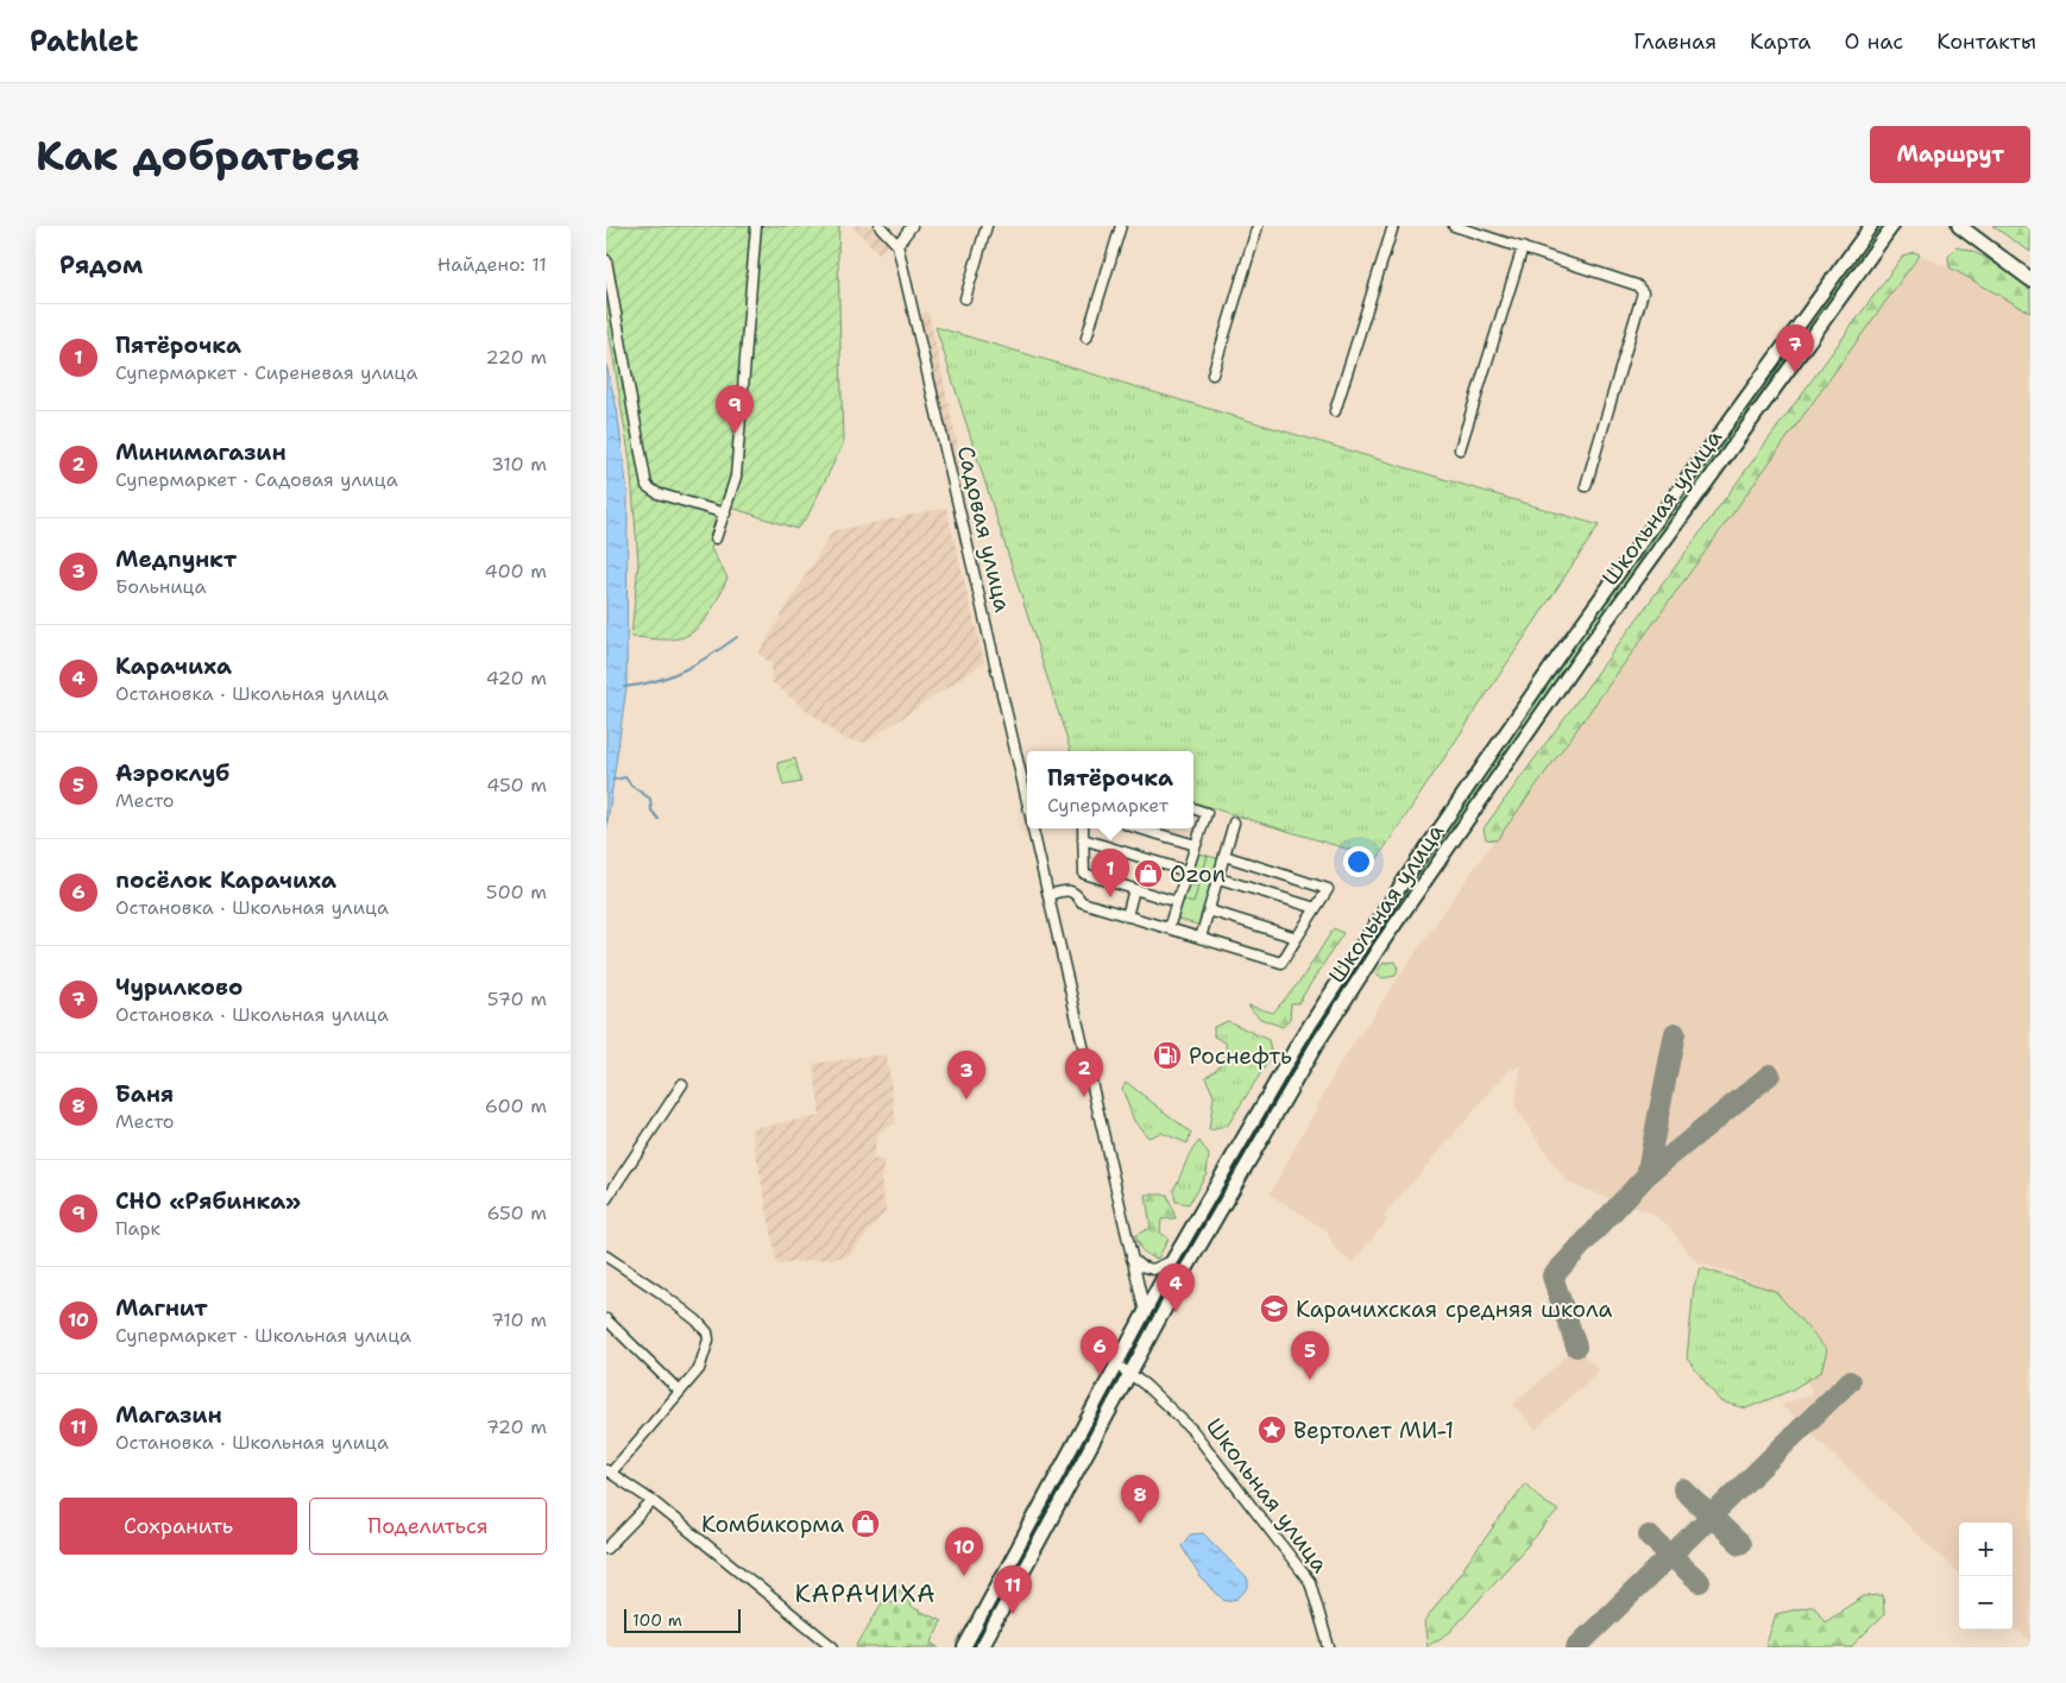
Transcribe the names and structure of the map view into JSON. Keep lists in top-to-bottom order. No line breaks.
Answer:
{"streets":{"main road":["Школьная улица"],"street":["Садовая улица"]},"crossings":[["Школьная улица","Садовая улица"]],"districts":["КАРАЧИХА"],"places":{"shop":["Ozon","Комбикорма"],"fuel station":["Роснефть"],"school or university":["Карачихская средняя школа"],"place":["Вертолет МИ-1"]},"scale_bar":"100 m","page":{"header":"Pathlet","nav":["Главная","Карта","О нас","Контакты"],"buttons":["Маршрут",["Сохранить","Поделиться"]],"title":"Как добраться","heading":["Рядом","Найдено: 11"],"list":[{"mark":"1","name":"Пятёрочка","note":"Супермаркет · Сиреневая улица","value":"220 m"},{"mark":"2","name":"Минимагазин","note":"Супермаркет · Садовая улица","value":"310 m"},{"mark":"3","name":"Медпункт","note":"Больница","value":"400 m"},{"mark":"4","name":"Карачиха","note":"Остановка · Школьная улица","value":"420 m"},{"mark":"5","name":"Аэроклуб","note":"Место","value":"450 m"},{"mark":"6","name":"посёлок Карачиха","note":"Остановка · Школьная улица","value":"500 m"},{"mark":"7","name":"Чурилково","note":"Остановка · Школьная улица","value":"570 m"},{"mark":"8","name":"Баня","note":"Место","value":"600 m"},{"mark":"9","name":"СНО «Рябинка»","note":"Парк","value":"650 m"},{"mark":"10","name":"Магнит","note":"Супермаркет · Школьная улица","value":"710 m"},{"mark":"11","name":"Магазин","note":"Остановка · Школьная улица","value":"720 m"}],"pins":["7","9","1","2","3","4","6","5","8","10","11"],"popup":["Пятёрочка","Супермаркет"],"map_buttons":["+","−"],"scale":"100 m"}}
